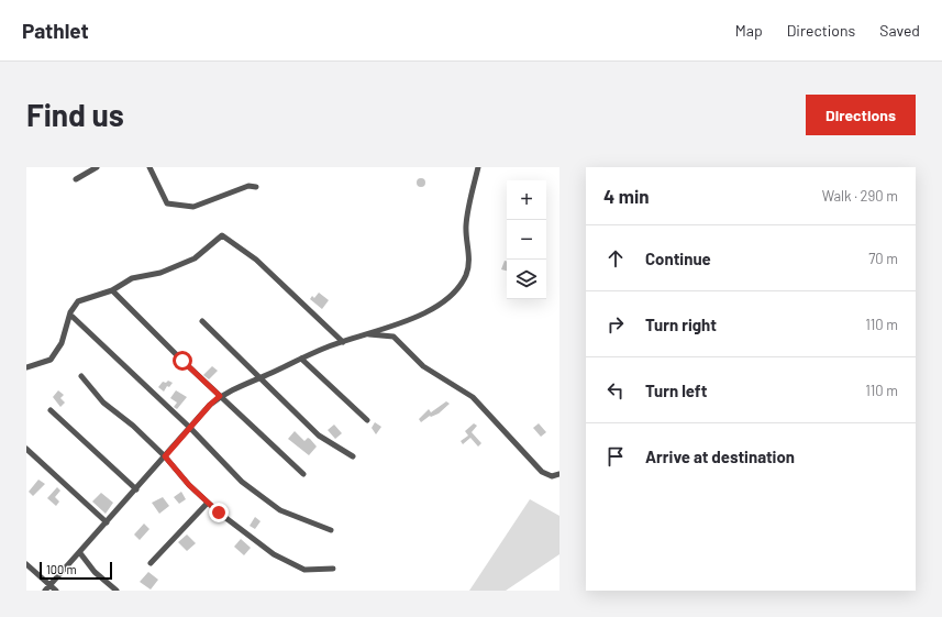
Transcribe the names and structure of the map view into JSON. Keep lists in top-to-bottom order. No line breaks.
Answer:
{"scale_bar":"100 m","page":{"header":"Pathlet","nav":["Map","Directions","Saved"],"buttons":"Directions","title":"Find us","heading":["4 min","Walk · 290 m"],"map_buttons":["+","−"],"list":[["Continue","70 m"],["Turn right","110 m"],["Turn left","110 m"],"Arrive at destination"],"scale":"100 m"}}
